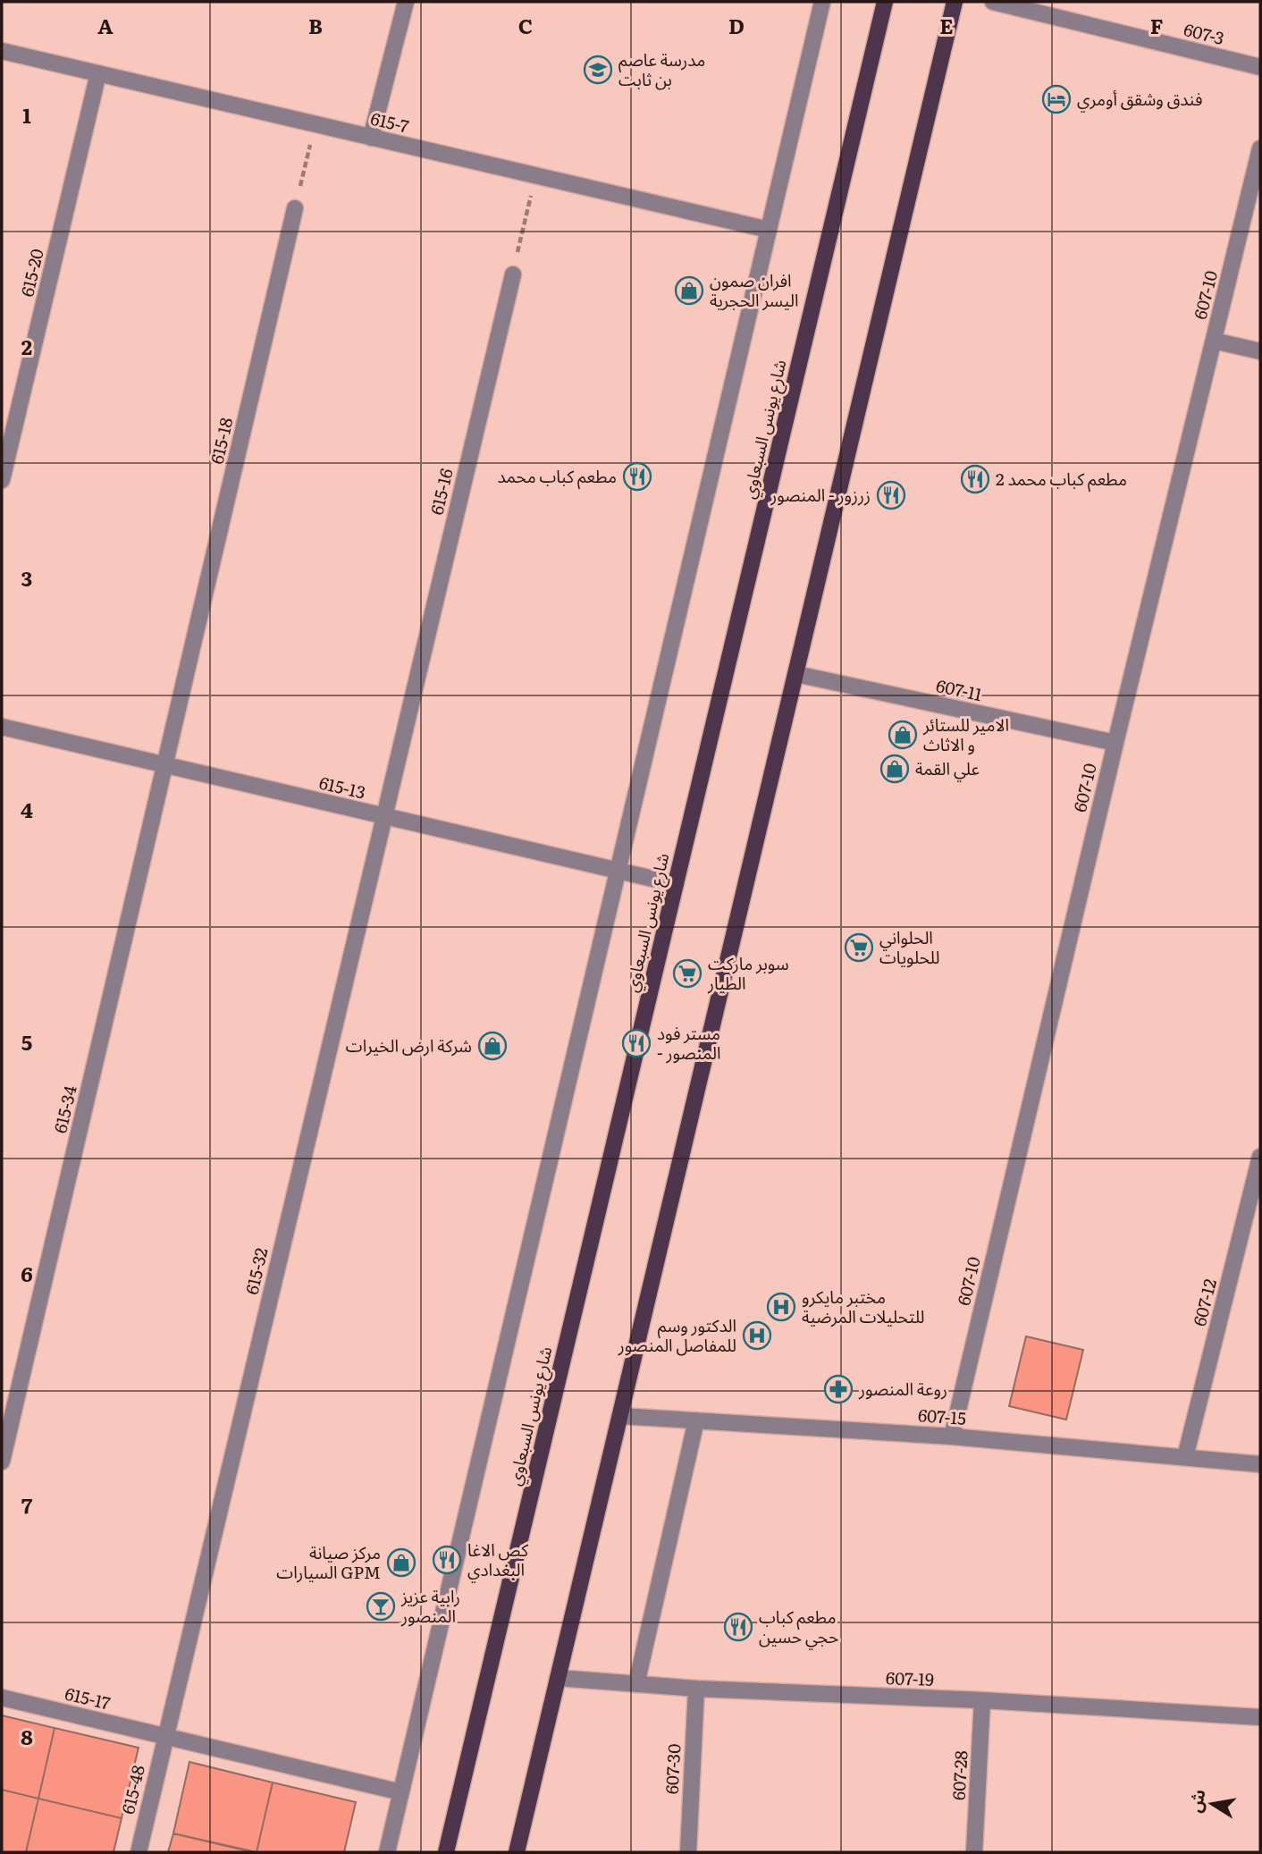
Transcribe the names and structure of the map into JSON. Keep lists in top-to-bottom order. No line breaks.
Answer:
{"streets":{"main road":["شارع يونس السبعاوي"],"street":["607-3","615-7","615-20","607-10","615-18","615-16","607-11","615-13","615-34","615-32","607-12","607-15","607-19","615-17","607-30","607-28","615-48"]},"crossings":[["615-7","615-20"],["607-10","607-11"],["607-10","607-15"],["شارع يونس السبعاوي","615-13"],["615-18","615-13"],["615-18","615-34"],["615-16","615-13"],["615-16","615-32"],["615-13","615-34"],["615-13","615-32"],["615-32","615-17"],["615-32","615-48"],["607-12","607-15"],["607-19","607-30"],["607-19","607-28"],["615-17","615-48"]],"places":{"school or university":["مدرسة عاصم بن ثابت"],"hotel":["فندق وشقق أومري"],"shop":["افران صمون اليسر الحجرية","الامير للستائر و الاثاث","علي القمة","شركة ارض الخيرات","مركز صيانة السيارات GPM"],"restaurant":["مطعم كباب محمد","مطعم كباب محمد 2","زرزور - المنصور","مستر فود - المنصور","كص الاغا البغدادي","مطعم كباب حجي حسين"],"supermarket":["الحلواني للحلويات","سوبر ماركت الطيار"],"hospital":["مختبر مايكرو للتحليلات المرضية","الدكتور وسم للمفاصل المنصور"],"pharmacy":["روعة المنصور"],"bar":["رابية عزيز المنصور"]},"north":"left","grid":{"columns":["A","B","C","D","E","F"],"rows":["1","2","3","4","5","6","7","8"]}}
